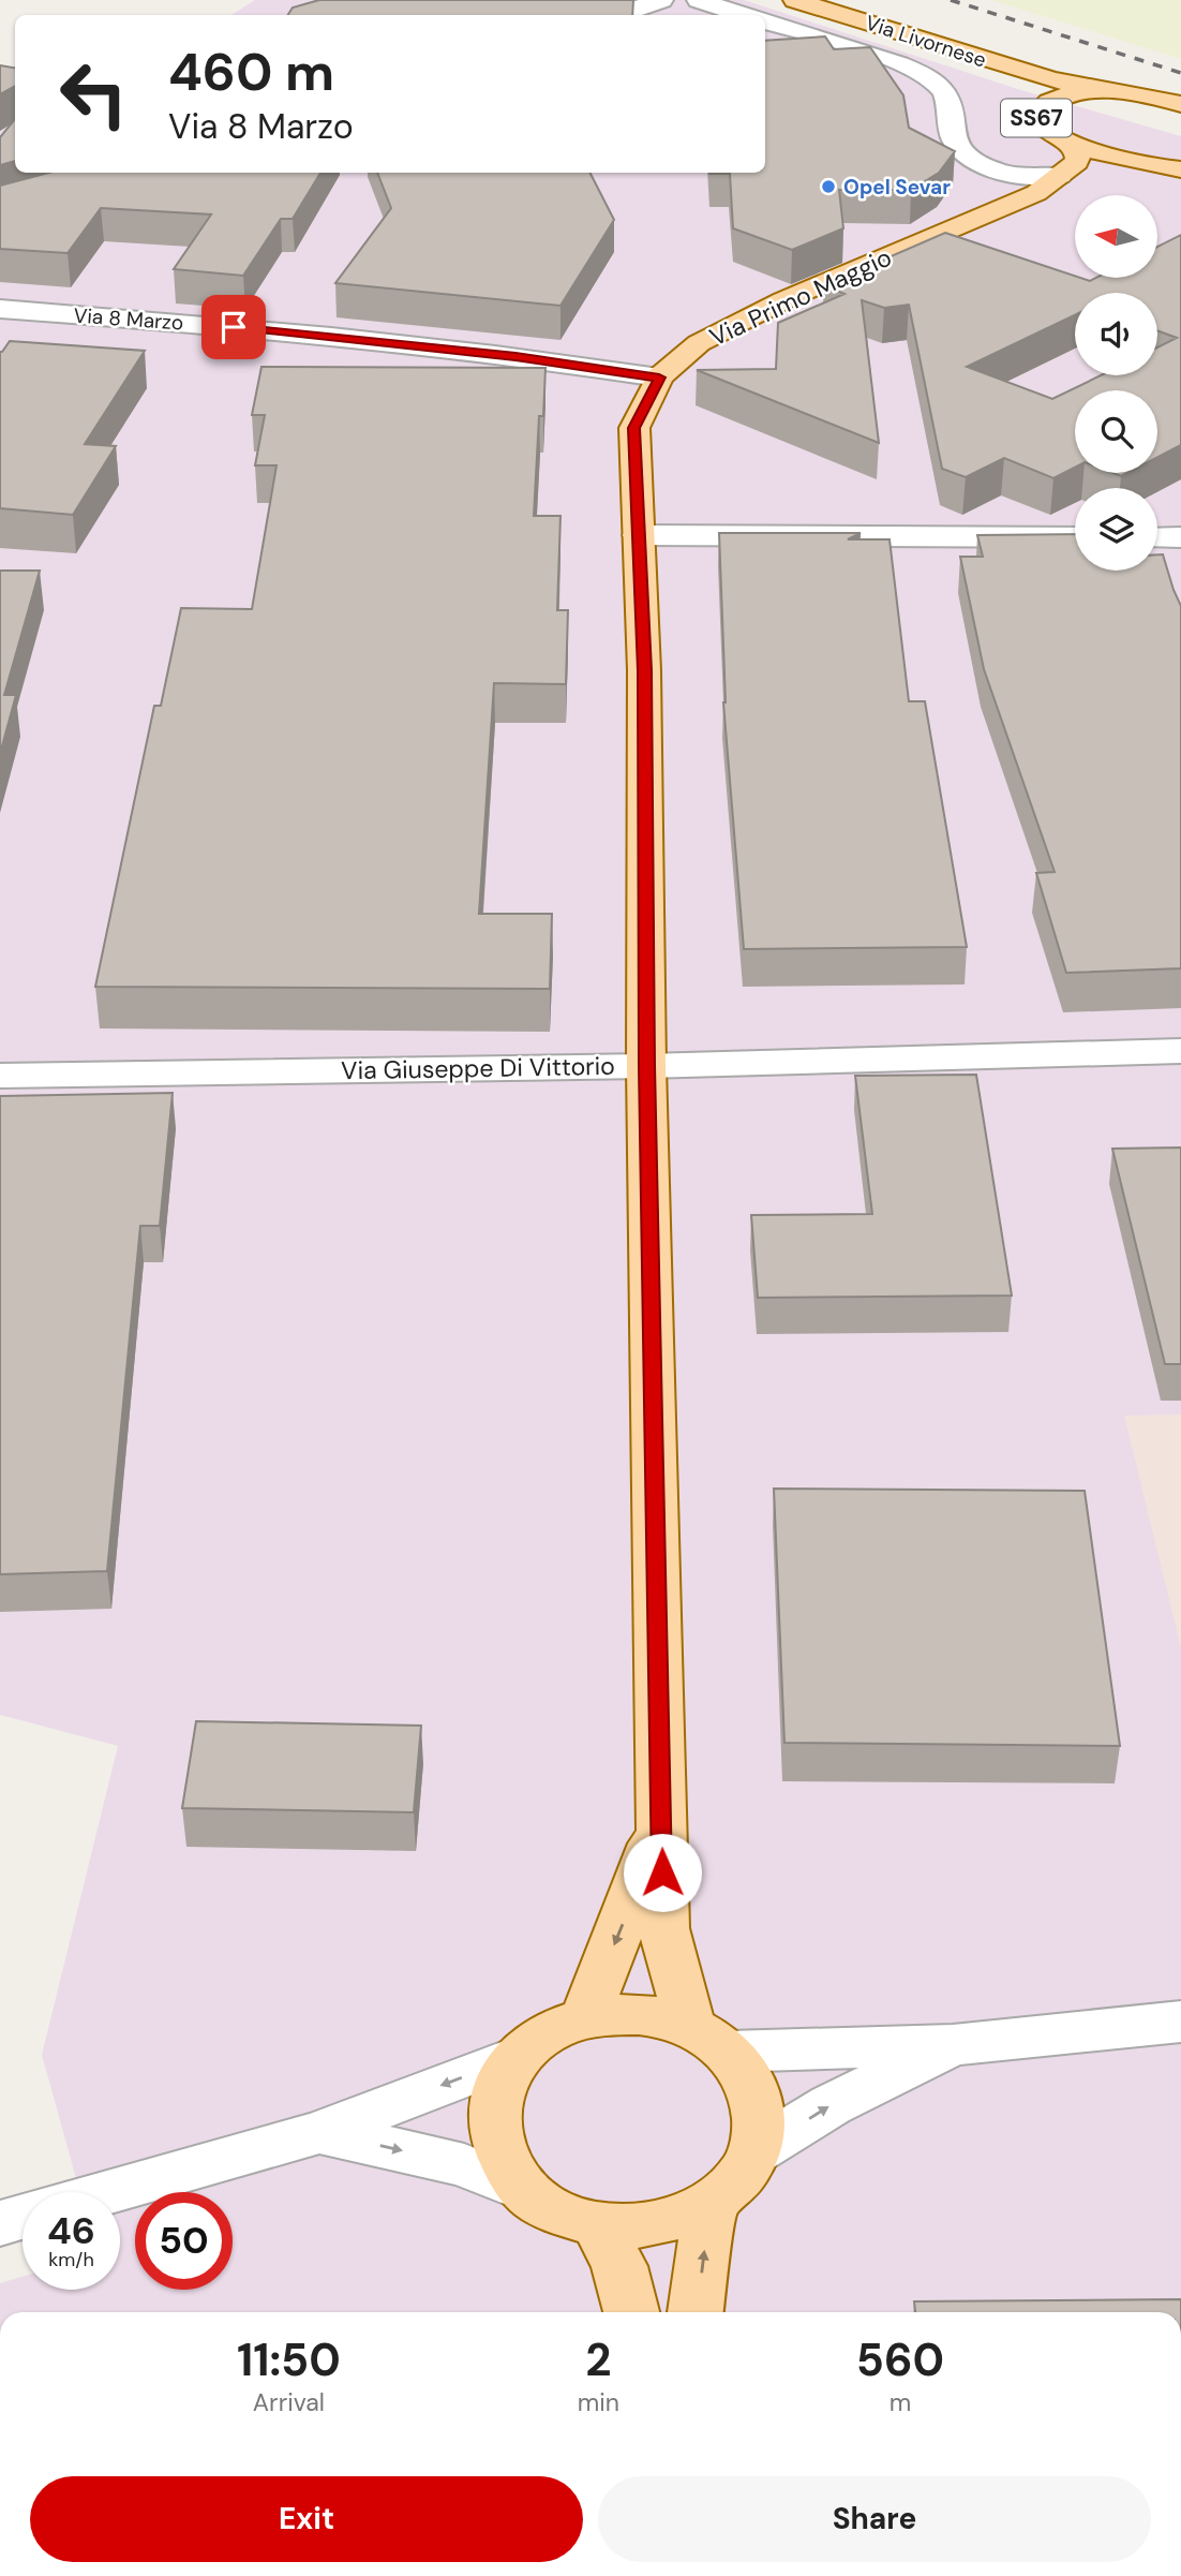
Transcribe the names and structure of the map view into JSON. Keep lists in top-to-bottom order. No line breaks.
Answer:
{"streets":{"main road":["Via Livornese","SS67","Via Primo Maggio"],"street":["Via 8 Marzo","Via Giuseppe Di Vittorio"]},"crossings":[["Via Livornese","Via Primo Maggio"],["Via Primo Maggio","Via 8 Marzo"],["Via Primo Maggio","Via Giuseppe Di Vittorio"]],"places":["Opel Sevar"],"north":"left","page":{"turn":["460 m","Via 8 Marzo"],"speed":"46 km/h","limit":"50","eta":["11:50","Arrival","2","min","560","m"],"buttons":["Exit","Share"]}}
